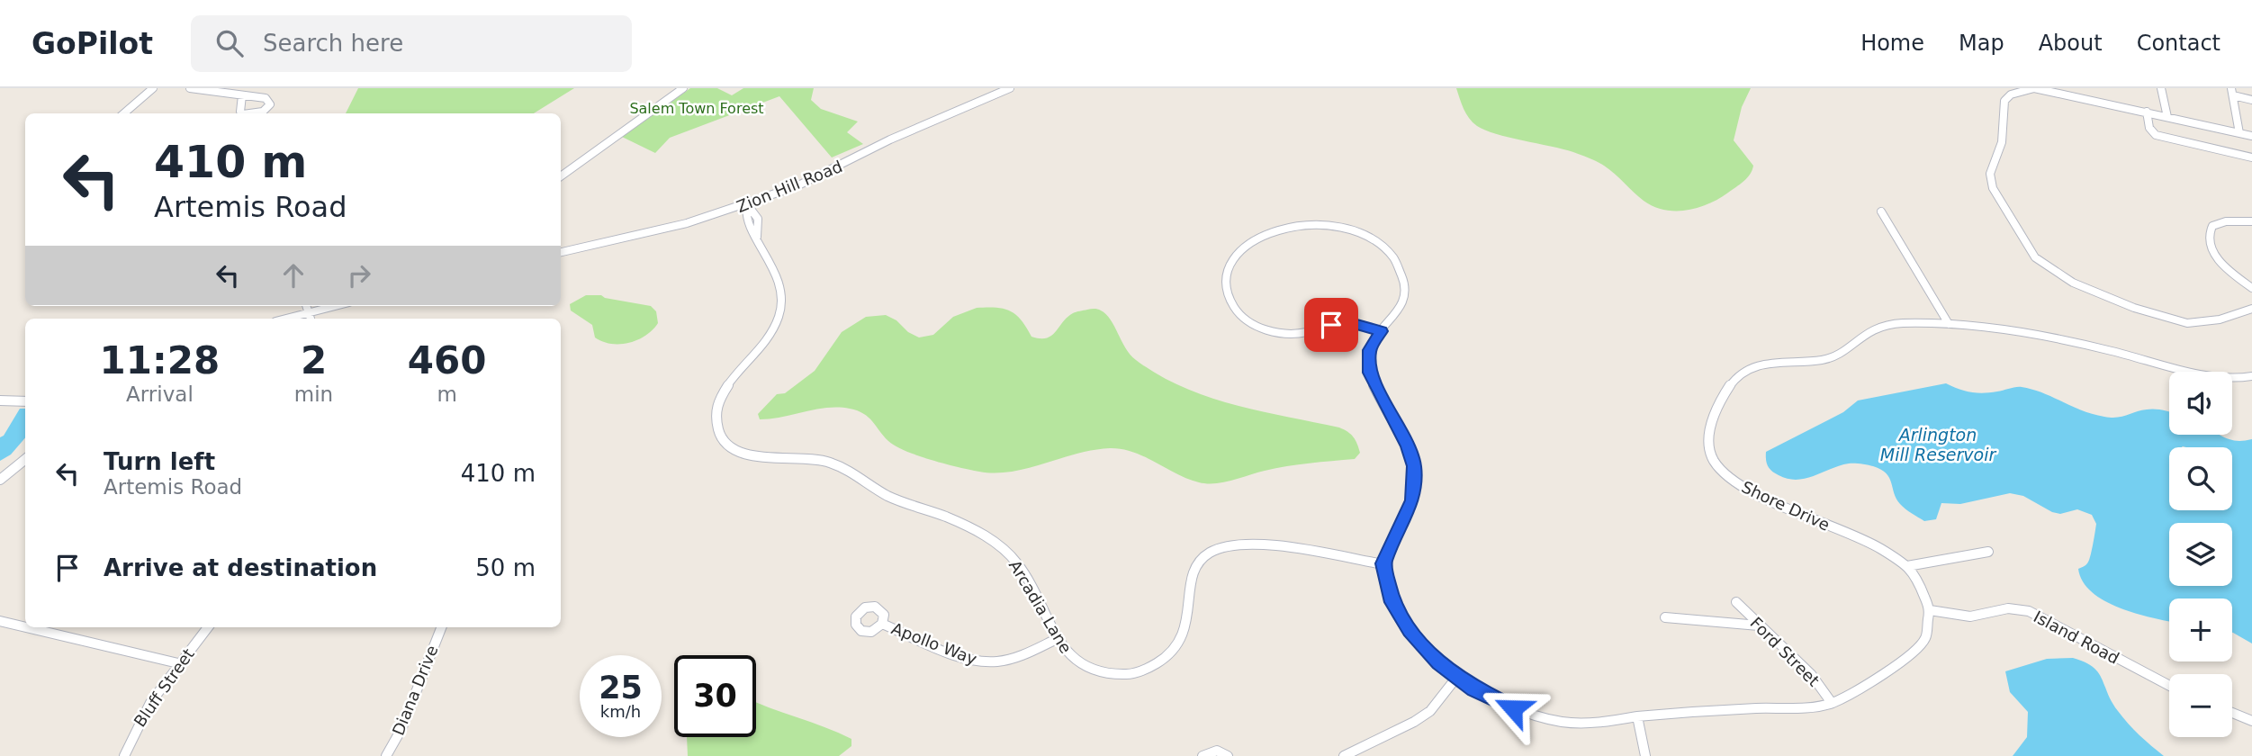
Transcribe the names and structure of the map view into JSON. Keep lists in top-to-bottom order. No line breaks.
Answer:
{"streets":{"street":["Zion Hill Road","Shore Drive","Arcadia Lane","Island Road","Apollo Way","Ford Street","Bluff Street","Diana Drive"]},"crossings":[["Zion Hill Road","Arcadia Lane"],["Shore Drive","Island Road"],["Arcadia Lane","Apollo Way"]],"water":["Arlington Mill Reservoir"],"parks":["Salem Town Forest"],"page":{"header":"GoPilot","search":"Search here","nav":["Home","Map","About","Contact"],"turn":["410 m","Artemis Road"],"eta":["11:28","Arrival","2","min","460","m"],"map_buttons":["+","−"],"list":[{"name":"Turn left","note":"Artemis Road","value":"410 m"},{"name":"Arrive at destination","value":"50 m"}],"speed":"25 km/h","limit":"30"}}
